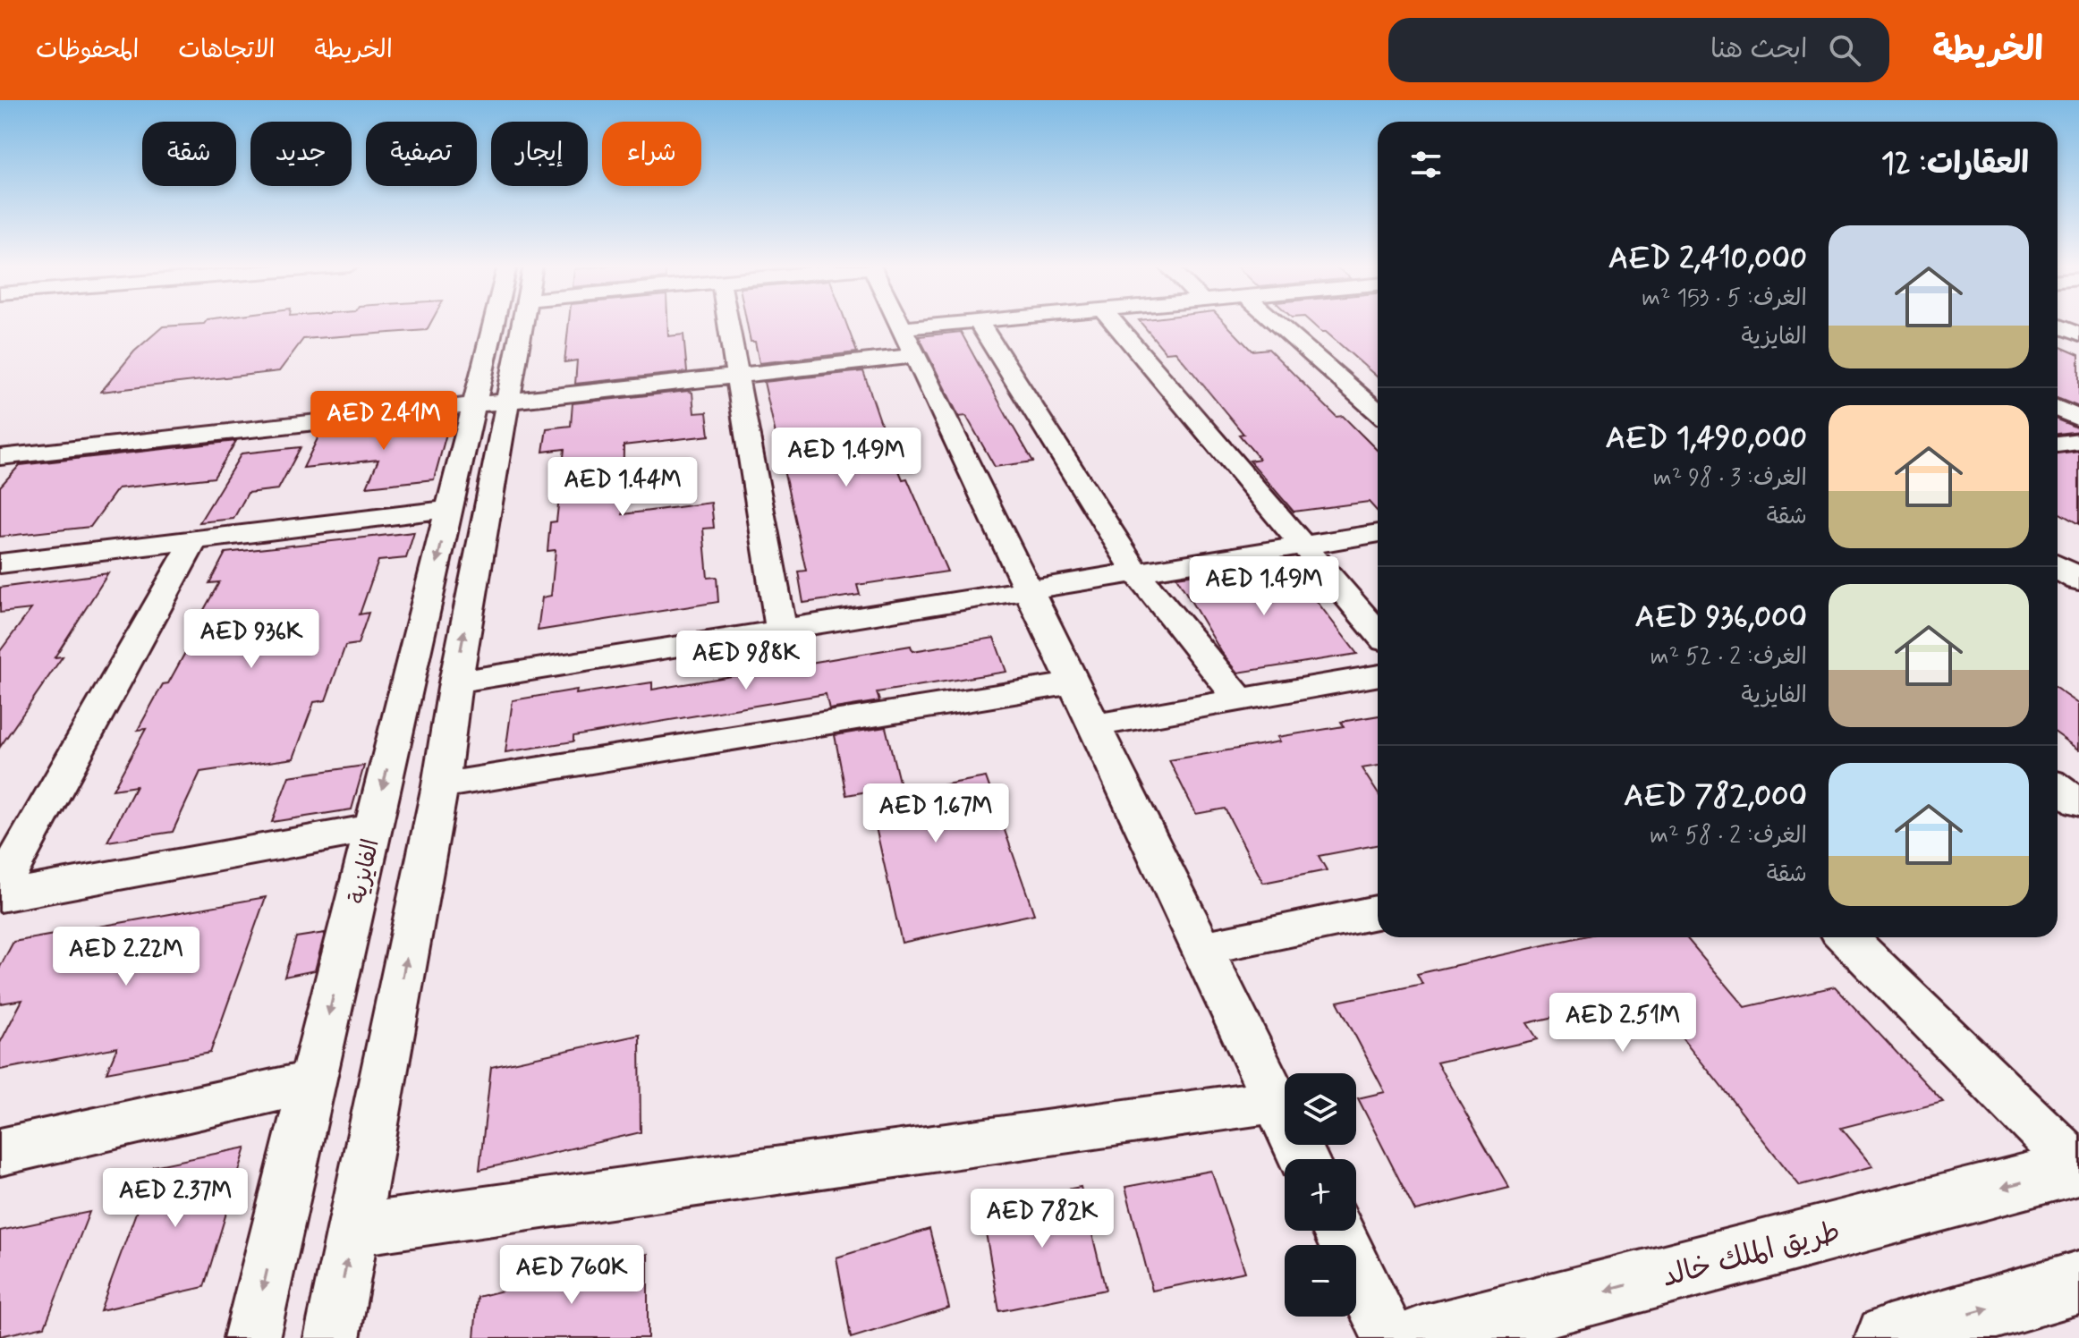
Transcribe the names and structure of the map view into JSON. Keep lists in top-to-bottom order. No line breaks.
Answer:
{"streets":{"main road":["طريق الملك خالد"],"street":["الفايزية"]},"one_way":["طريق الملك خالد"],"page":{"header":"الخريطة","search":"ابحث هنا","nav":["الخريطة","الاتجاهات","المحفوظات"],"chip":["شراء","إيجار","تصفية","جديد","شقة"],"heading":"العقارات: 12","list":[{"name":"AED 2,410,000","note":"الغرف: 5 · 153 m² · الفايزية"},{"name":"AED 1,490,000","note":"الغرف: 3 · 98 m² · شقة"},{"name":"AED 936,000","note":"الغرف: 2 · 52 m² · الفايزية"},{"name":"AED 782,000","note":"الغرف: 2 · 58 m² · شقة"}],"price":["AED 2.41M","AED 1.49M","AED 1.44M","AED 1.49M","AED 936K","AED 988K","AED 1.67M","AED 2.22M","AED 2.51M","AED 2.37M","AED 782K","AED 760K"],"map_buttons":["+","−"]}}
